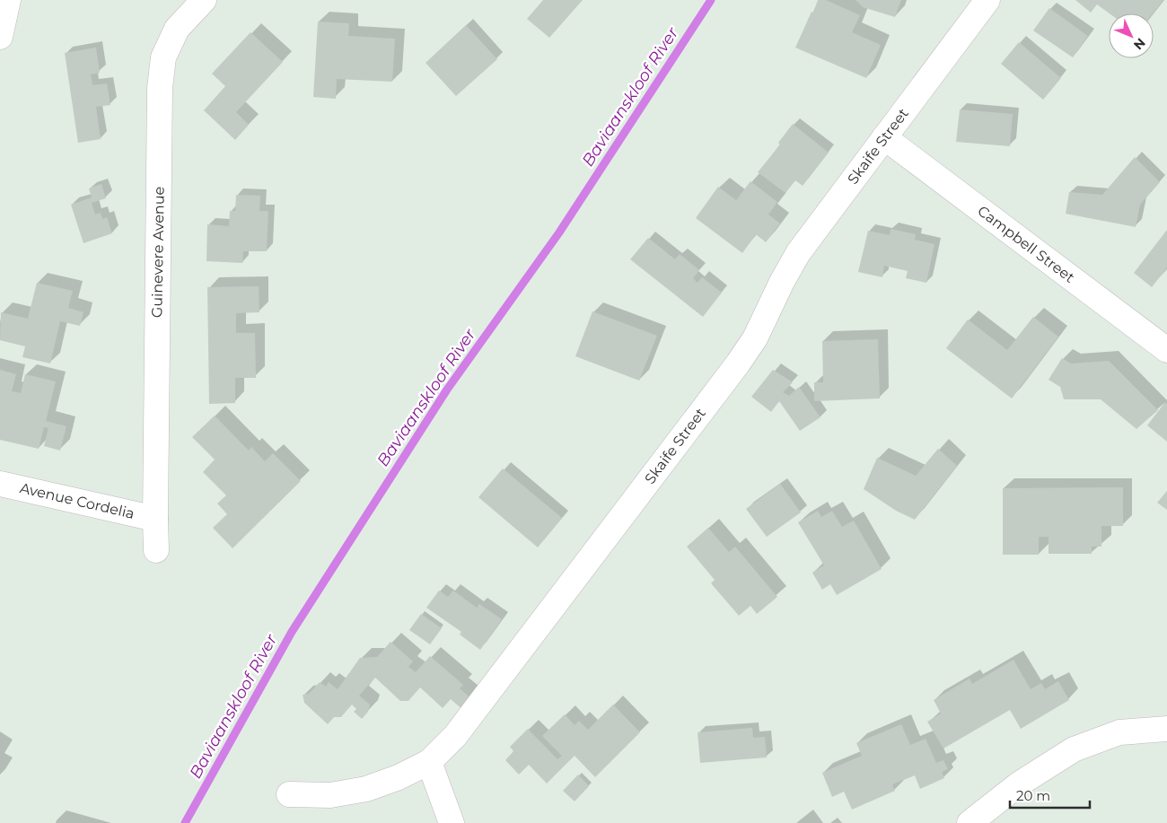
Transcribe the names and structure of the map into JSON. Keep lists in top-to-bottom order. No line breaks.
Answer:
{"streets":{"street":["Skaife Street","Campbell Street","Guinevere Avenue","Avenue Cordelia"]},"crossings":[["Skaife Street","Campbell Street"],["Guinevere Avenue","Avenue Cordelia"]],"water":["Baviaanskloof River"],"scale_bar":"20 m","north":"bottom right"}
